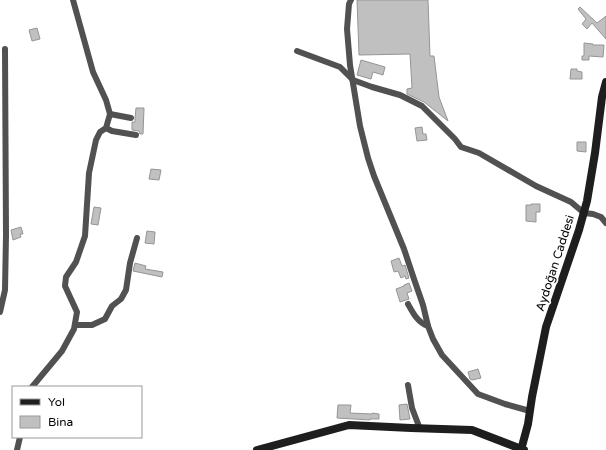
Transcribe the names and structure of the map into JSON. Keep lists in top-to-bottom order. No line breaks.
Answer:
{"streets":{"street":["Aydoğan Caddesi"]},"legend":["Yol","Bina"]}
